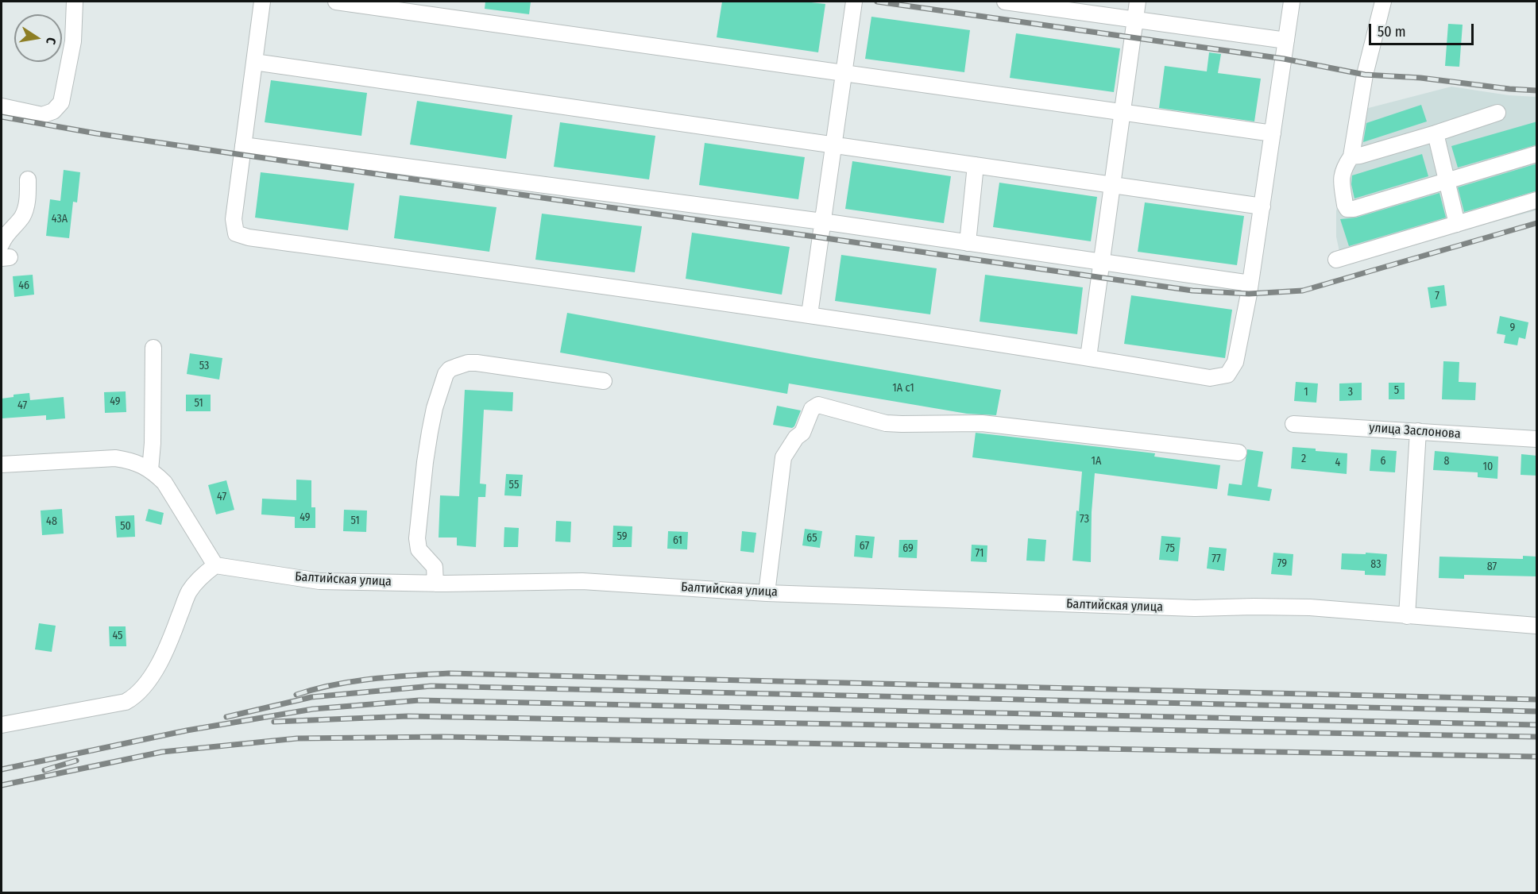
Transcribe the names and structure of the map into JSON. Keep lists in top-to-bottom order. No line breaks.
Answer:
{"streets":{"street":["улица Заслонова","Балтийская улица"]},"house_numbers":["43А","46","7","9","53","1А с1","5","1","3","49","51","47","2","1А","6","8","4","10","55","47","49","73","51","48","50","59","65","61","67","69","75","71","77","79","83","87","45"],"scale_bar":"50 m","north":"right"}
